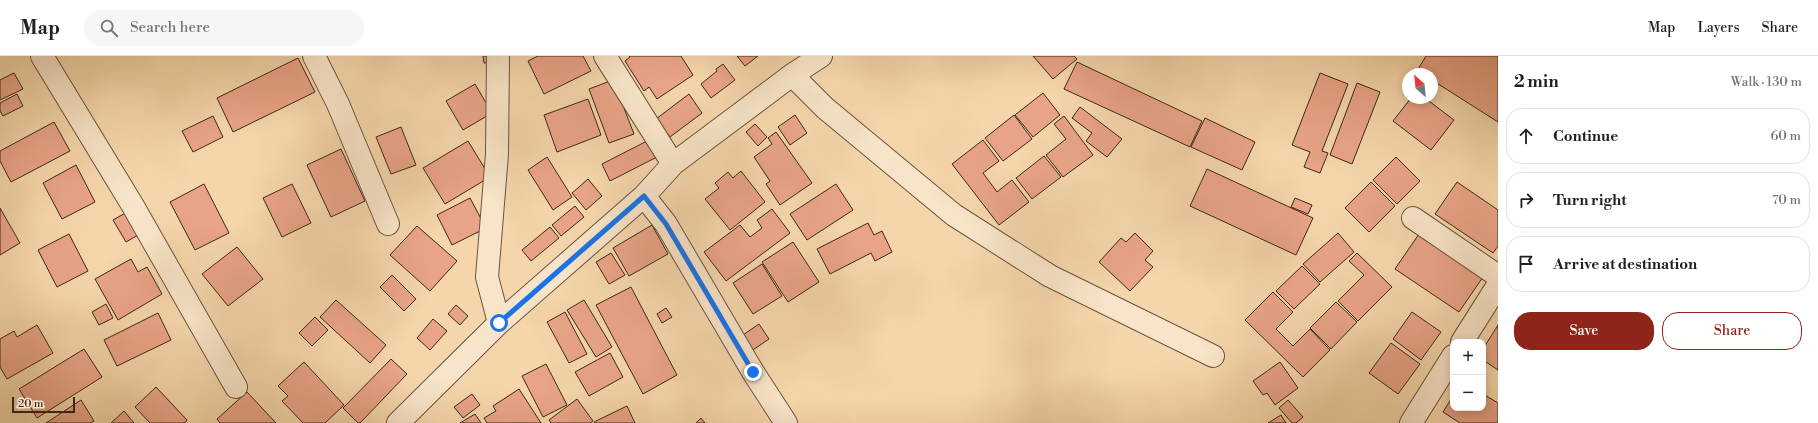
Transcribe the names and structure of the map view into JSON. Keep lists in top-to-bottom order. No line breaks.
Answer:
{"scale_bar":"20 m","north":"top left","page":{"header":"Map","search":"Search here","nav":["Map","Layers","Share"],"heading":["2 min","Walk · 130 m"],"list":[["Continue","60 m"],["Turn right","70 m"],"Arrive at destination"],"buttons":["Save","Share"],"map_buttons":["+","−"],"scale":"20 m"}}
